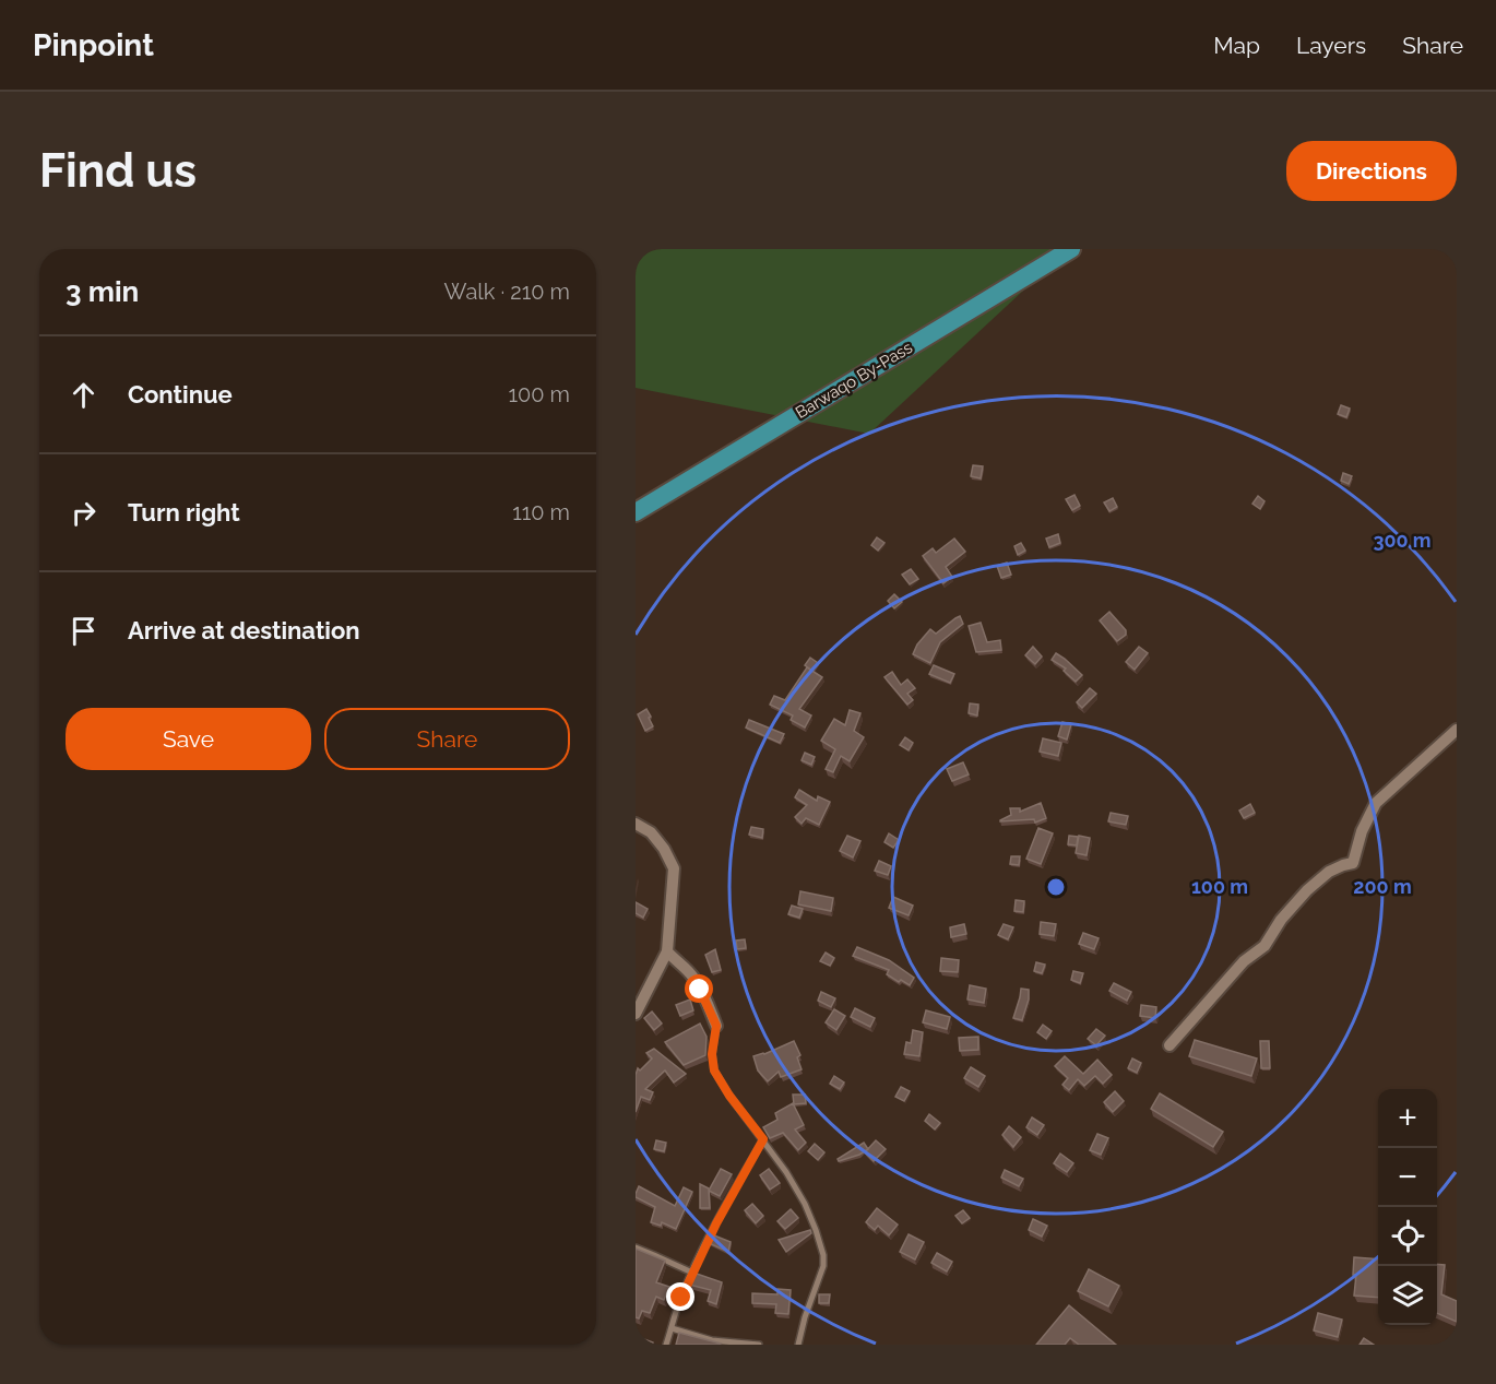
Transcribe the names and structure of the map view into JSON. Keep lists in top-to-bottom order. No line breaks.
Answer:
{"streets":{"highway":["Barwaqo By-Pass"]},"page":{"header":"Pinpoint","nav":["Map","Layers","Share"],"buttons":["Directions",["Save","Share"]],"title":"Find us","heading":["3 min","Walk · 210 m"],"list":[["Continue","100 m"],["Turn right","110 m"],"Arrive at destination"],"map_buttons":["+","−"]},"rings":["300 m","100 m","200 m"]}
